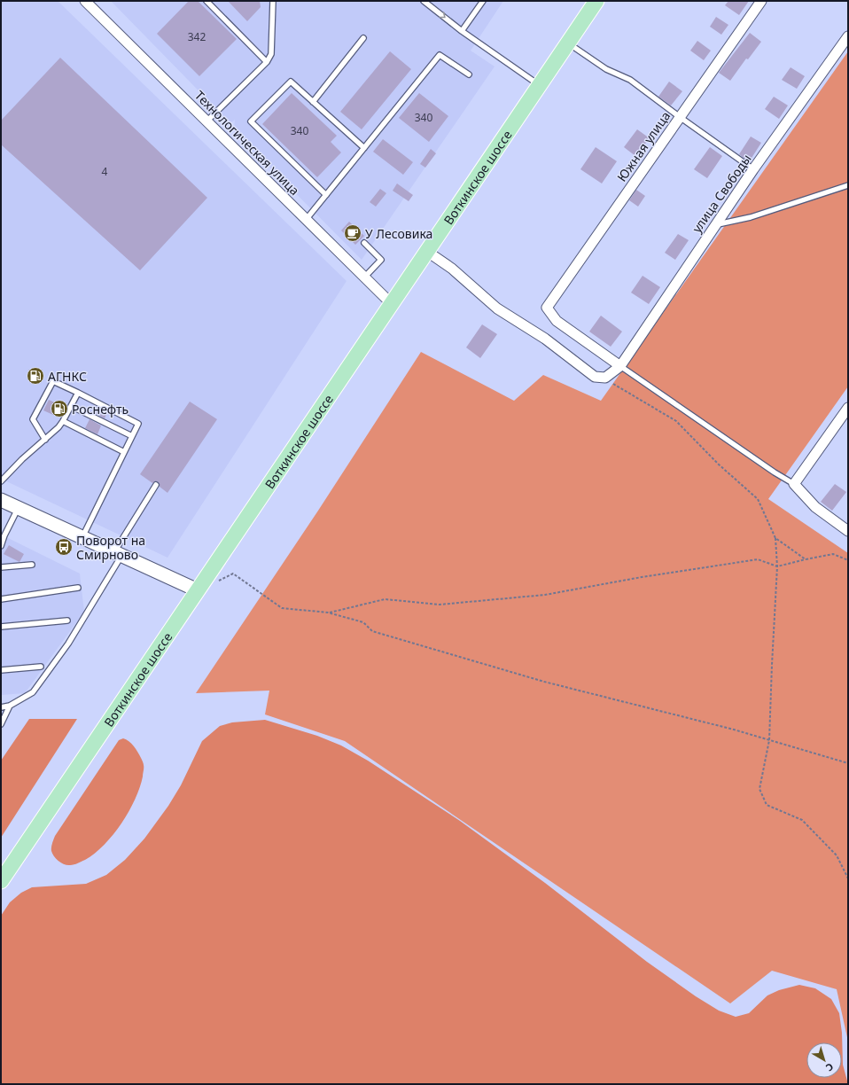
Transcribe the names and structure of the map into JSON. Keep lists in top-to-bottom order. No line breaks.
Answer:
{"streets":{"main road":["Воткинское шоссе"],"street":["Технологическая улица","Южная улица","улица Свободы"]},"crossings":[["Технологическая улица","Воткинское шоссе"],["Южная улица","улица Свободы"]],"places":{"cafe":["У Лесовика"],"fuel station":["АГНКС","Роснефть"],"bus stop":["Поворот на Смирново"]},"house_numbers":["342","340","340","4"],"north":"bottom right"}
